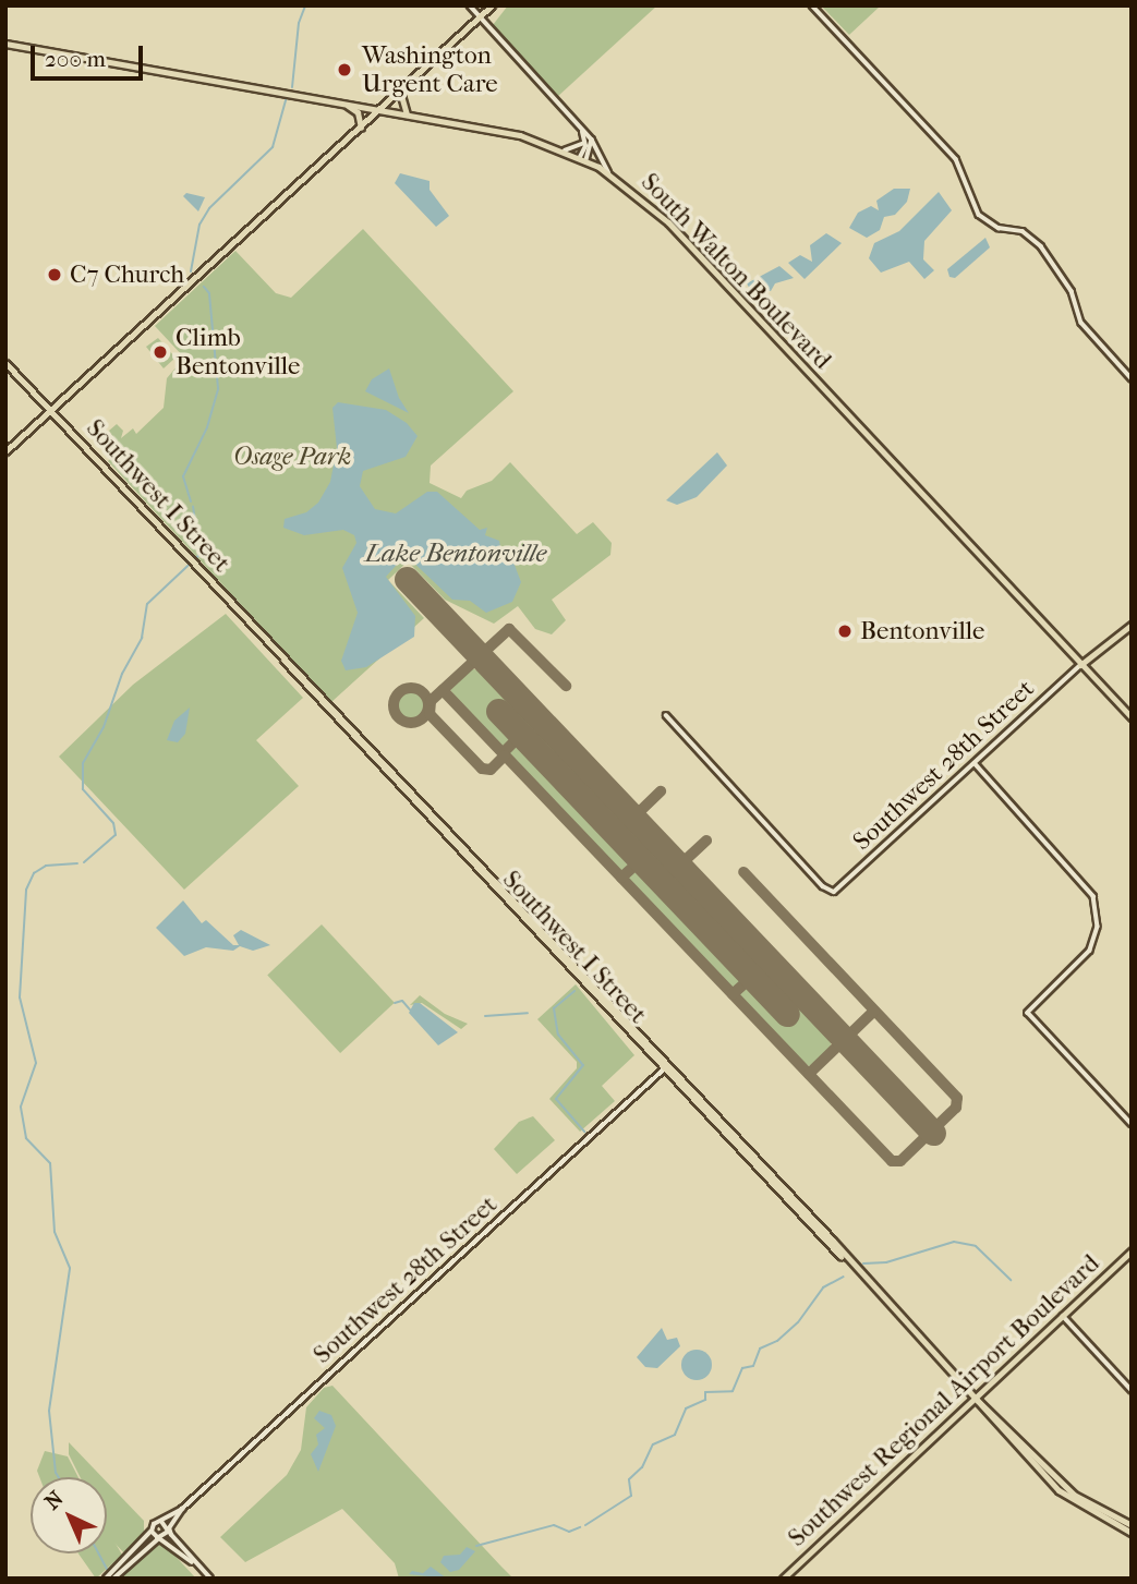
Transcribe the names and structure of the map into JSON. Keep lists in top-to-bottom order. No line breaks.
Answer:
{"streets":{"main road":["South Walton Boulevard","Southwest I Street","Southwest Regional Airport Boulevard"],"street":["Southwest 28th Street"]},"crossings":[["South Walton Boulevard","Southwest 28th Street"],["Southwest I Street","Southwest 28th Street"],["Southwest I Street","Southwest Regional Airport Boulevard"]],"water":["Lake Bentonville"],"parks":["Osage Park"],"places":["Washington Urgent Care","C7 Church","Climb Bentonville","Bentonville"],"scale_bar":"200 m","north":"top left"}
